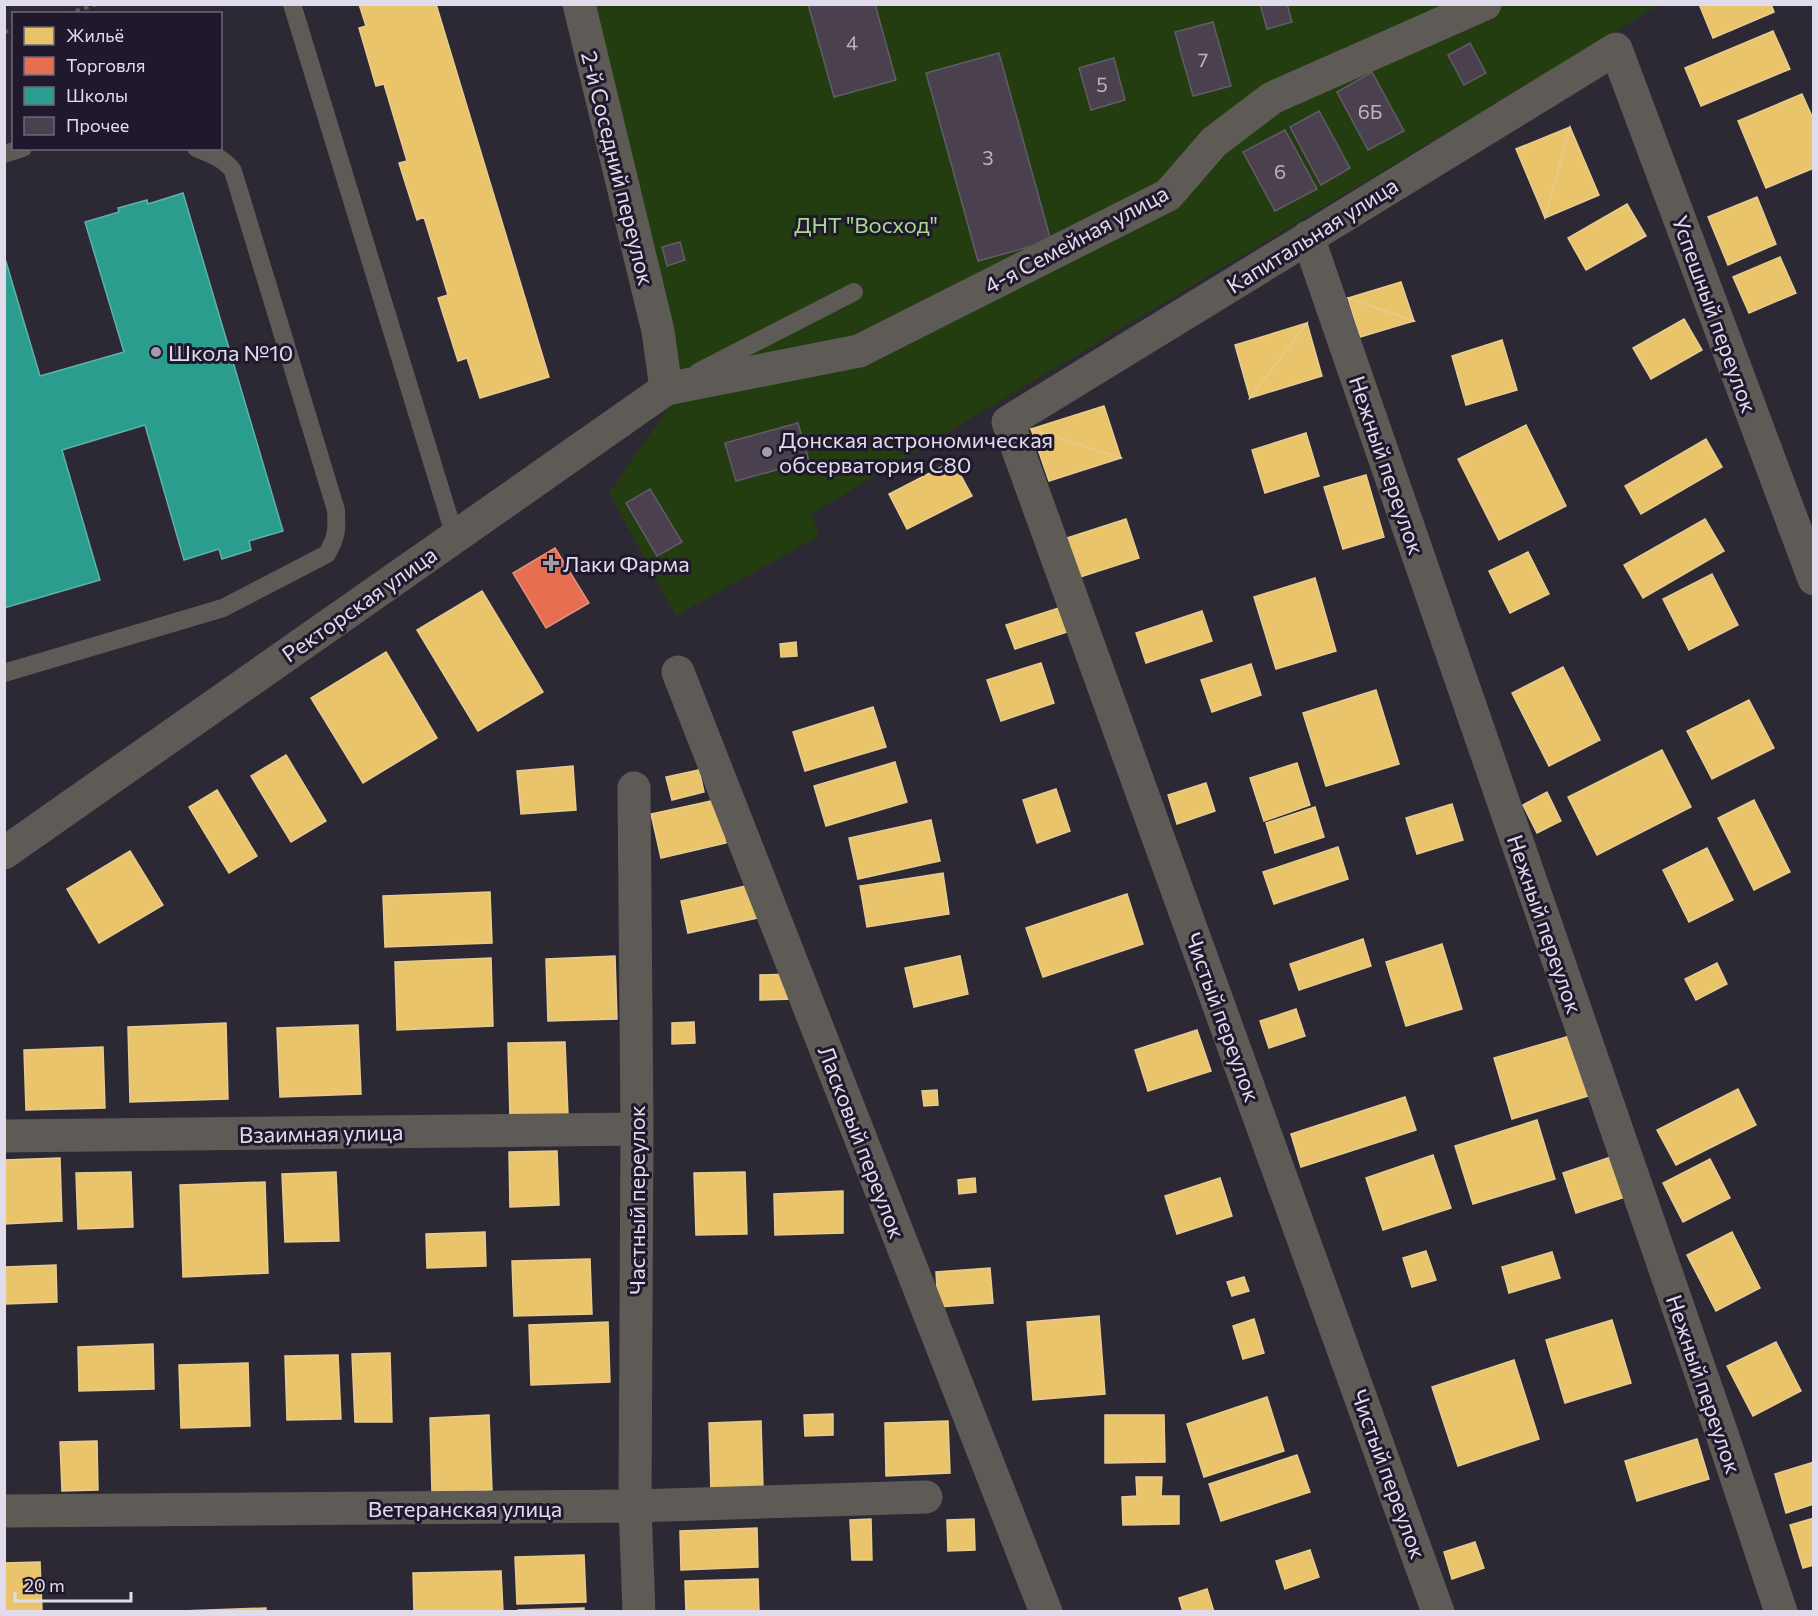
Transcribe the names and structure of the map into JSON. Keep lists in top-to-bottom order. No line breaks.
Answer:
{"streets":{"street":["2-й Соседний переулок","Капитальная улица","4-я Семейная улица","Успешный переулок","Нежный переулок","Ректорская улица","Чистый переулок","Взаимная улица","Ласковый переулок","Частный переулок","Ветеранская улица"]},"crossings":[["2-й Соседний переулок","4-я Семейная улица"],["2-й Соседний переулок","Ректорская улица"],["Капитальная улица","Успешный переулок"],["Капитальная улица","Нежный переулок"],["Капитальная улица","Чистый переулок"],["4-я Семейная улица","Ректорская улица"],["Взаимная улица","Частный переулок"],["Частный переулок","Ветеранская улица"]],"parks":["ДНТ \"Восход\""],"places":{"other":["Школа №10","Донская астрономическая обсерватория C80"],"health":["Лаки Фарма"]},"house_numbers":["4","7","5","6Б","3","6"],"legend":["Жильё","Торговля","Школы","Прочее"],"scale_bar":"20 m"}
